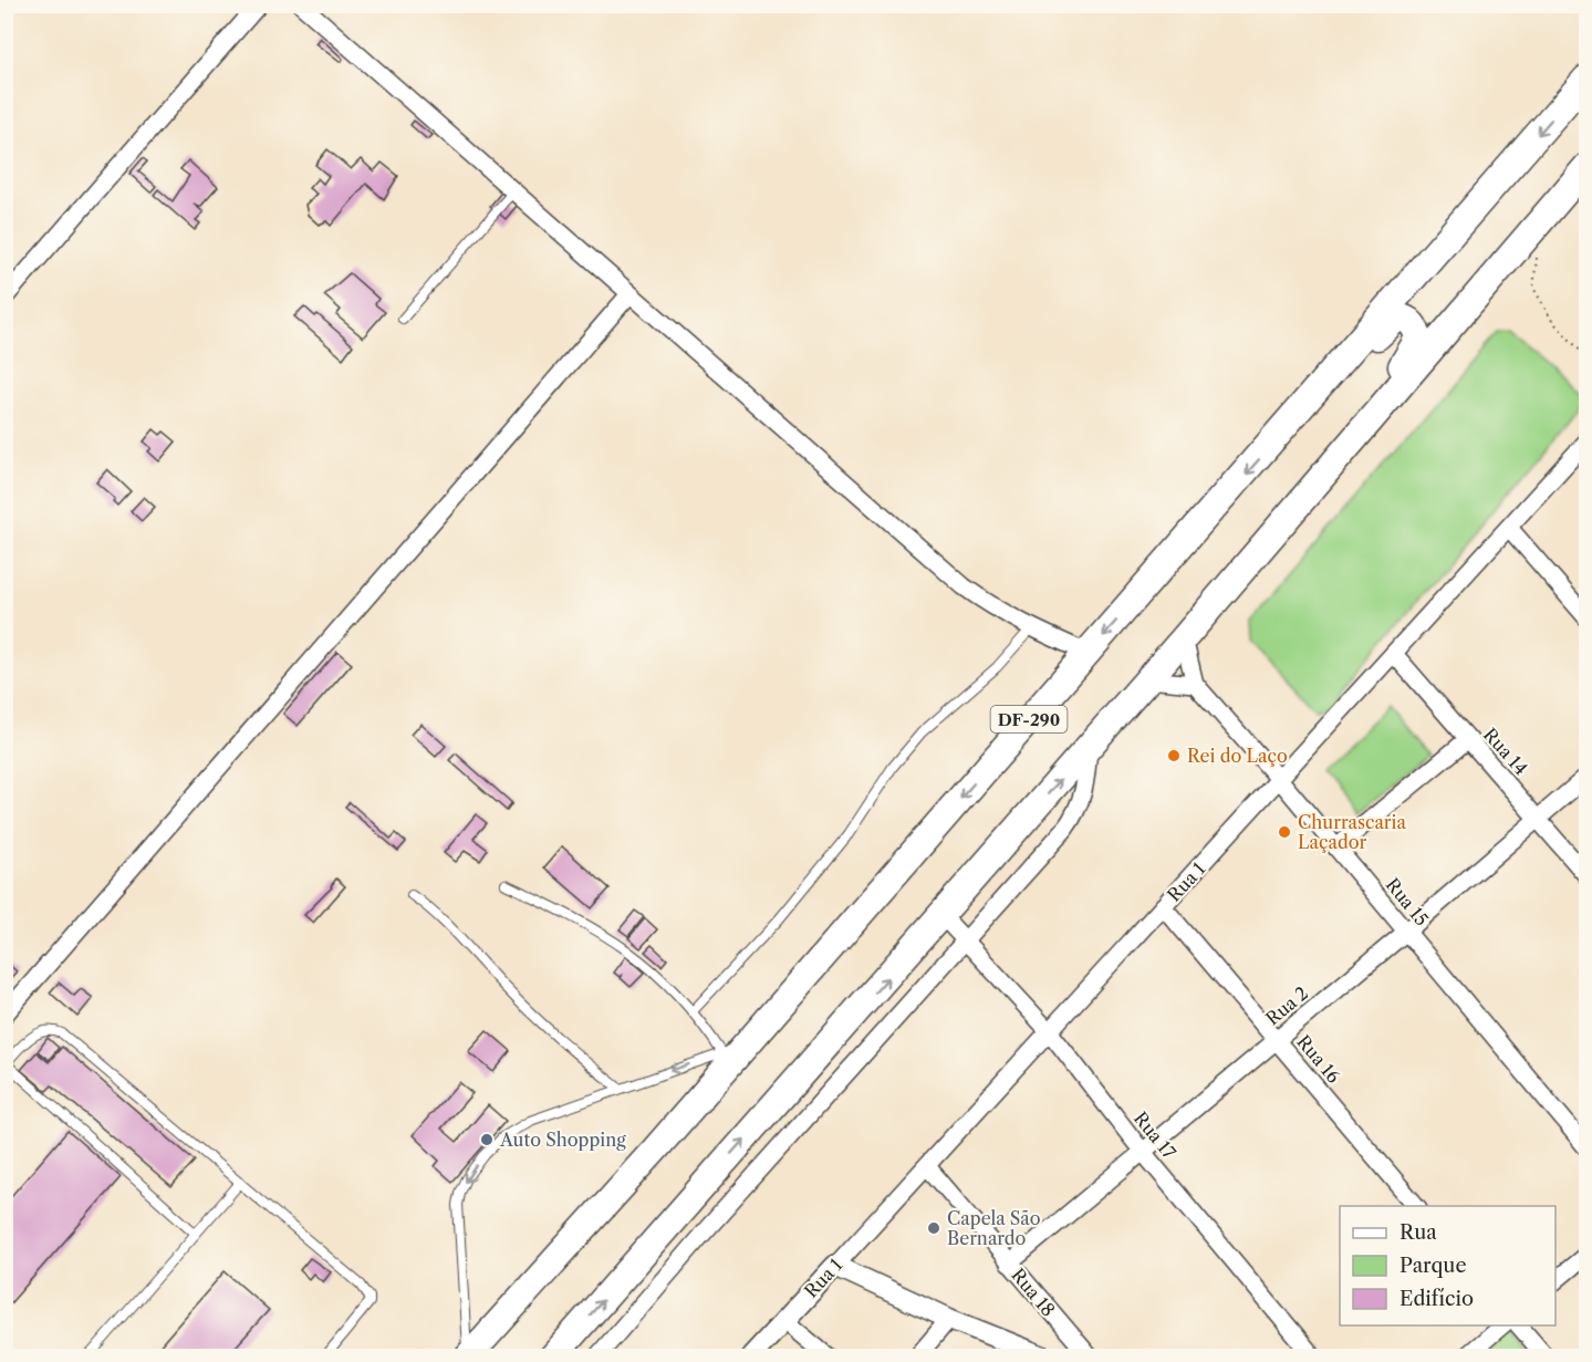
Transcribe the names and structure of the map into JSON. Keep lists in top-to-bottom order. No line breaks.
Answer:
{"streets":{"highway":["DF-290"],"street":["Rua 14","Rua 1","Rua 15","Rua 2","Rua 16","Rua 17","Rua 18"]},"crossings":[["DF-290","Rua 17"],["Rua 14","Rua 1"],["Rua 14","Rua 2"],["Rua 1","Rua 15"],["Rua 1","Rua 16"],["Rua 1","Rua 17"],["Rua 1","Rua 18"],["Rua 15","Rua 2"],["Rua 2","Rua 16"],["Rua 2","Rua 17"],["Rua 2","Rua 18"]],"places":["Rei do Laço","Churrascaria Laçador","Auto Shopping","Capela São Bernardo"],"legend":["Rua","Parque","Edifício"]}
